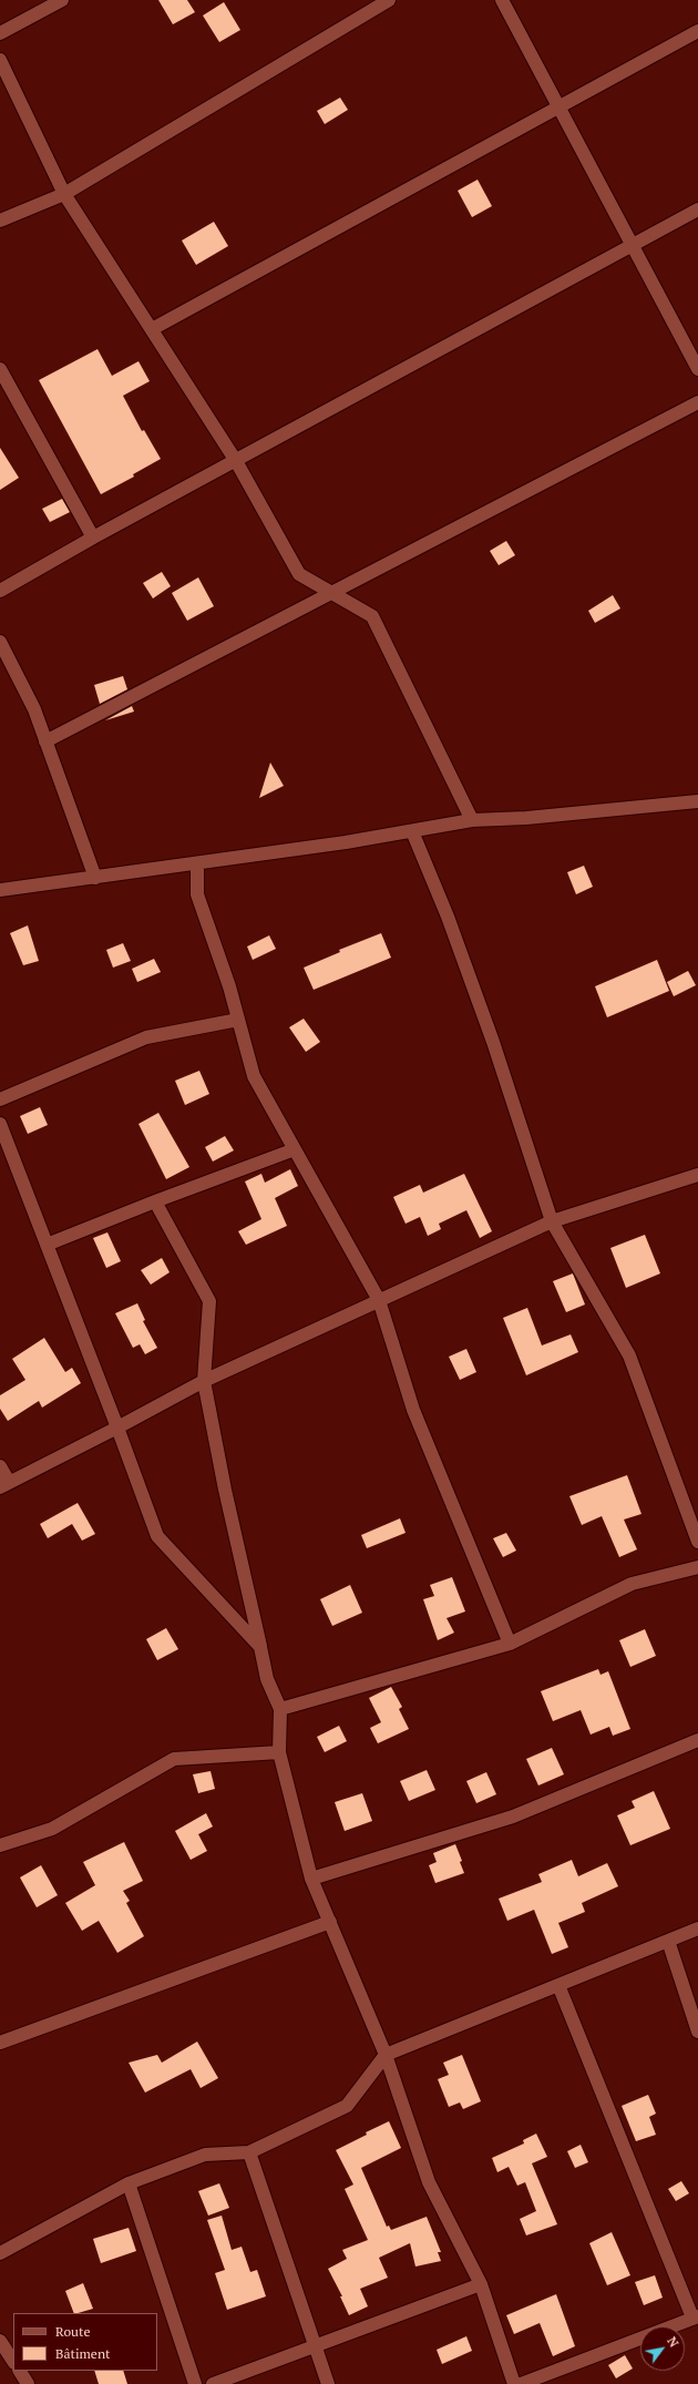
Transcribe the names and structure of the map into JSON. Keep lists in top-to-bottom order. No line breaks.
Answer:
{"legend":["Route","Bâtiment"],"north":"top right"}
